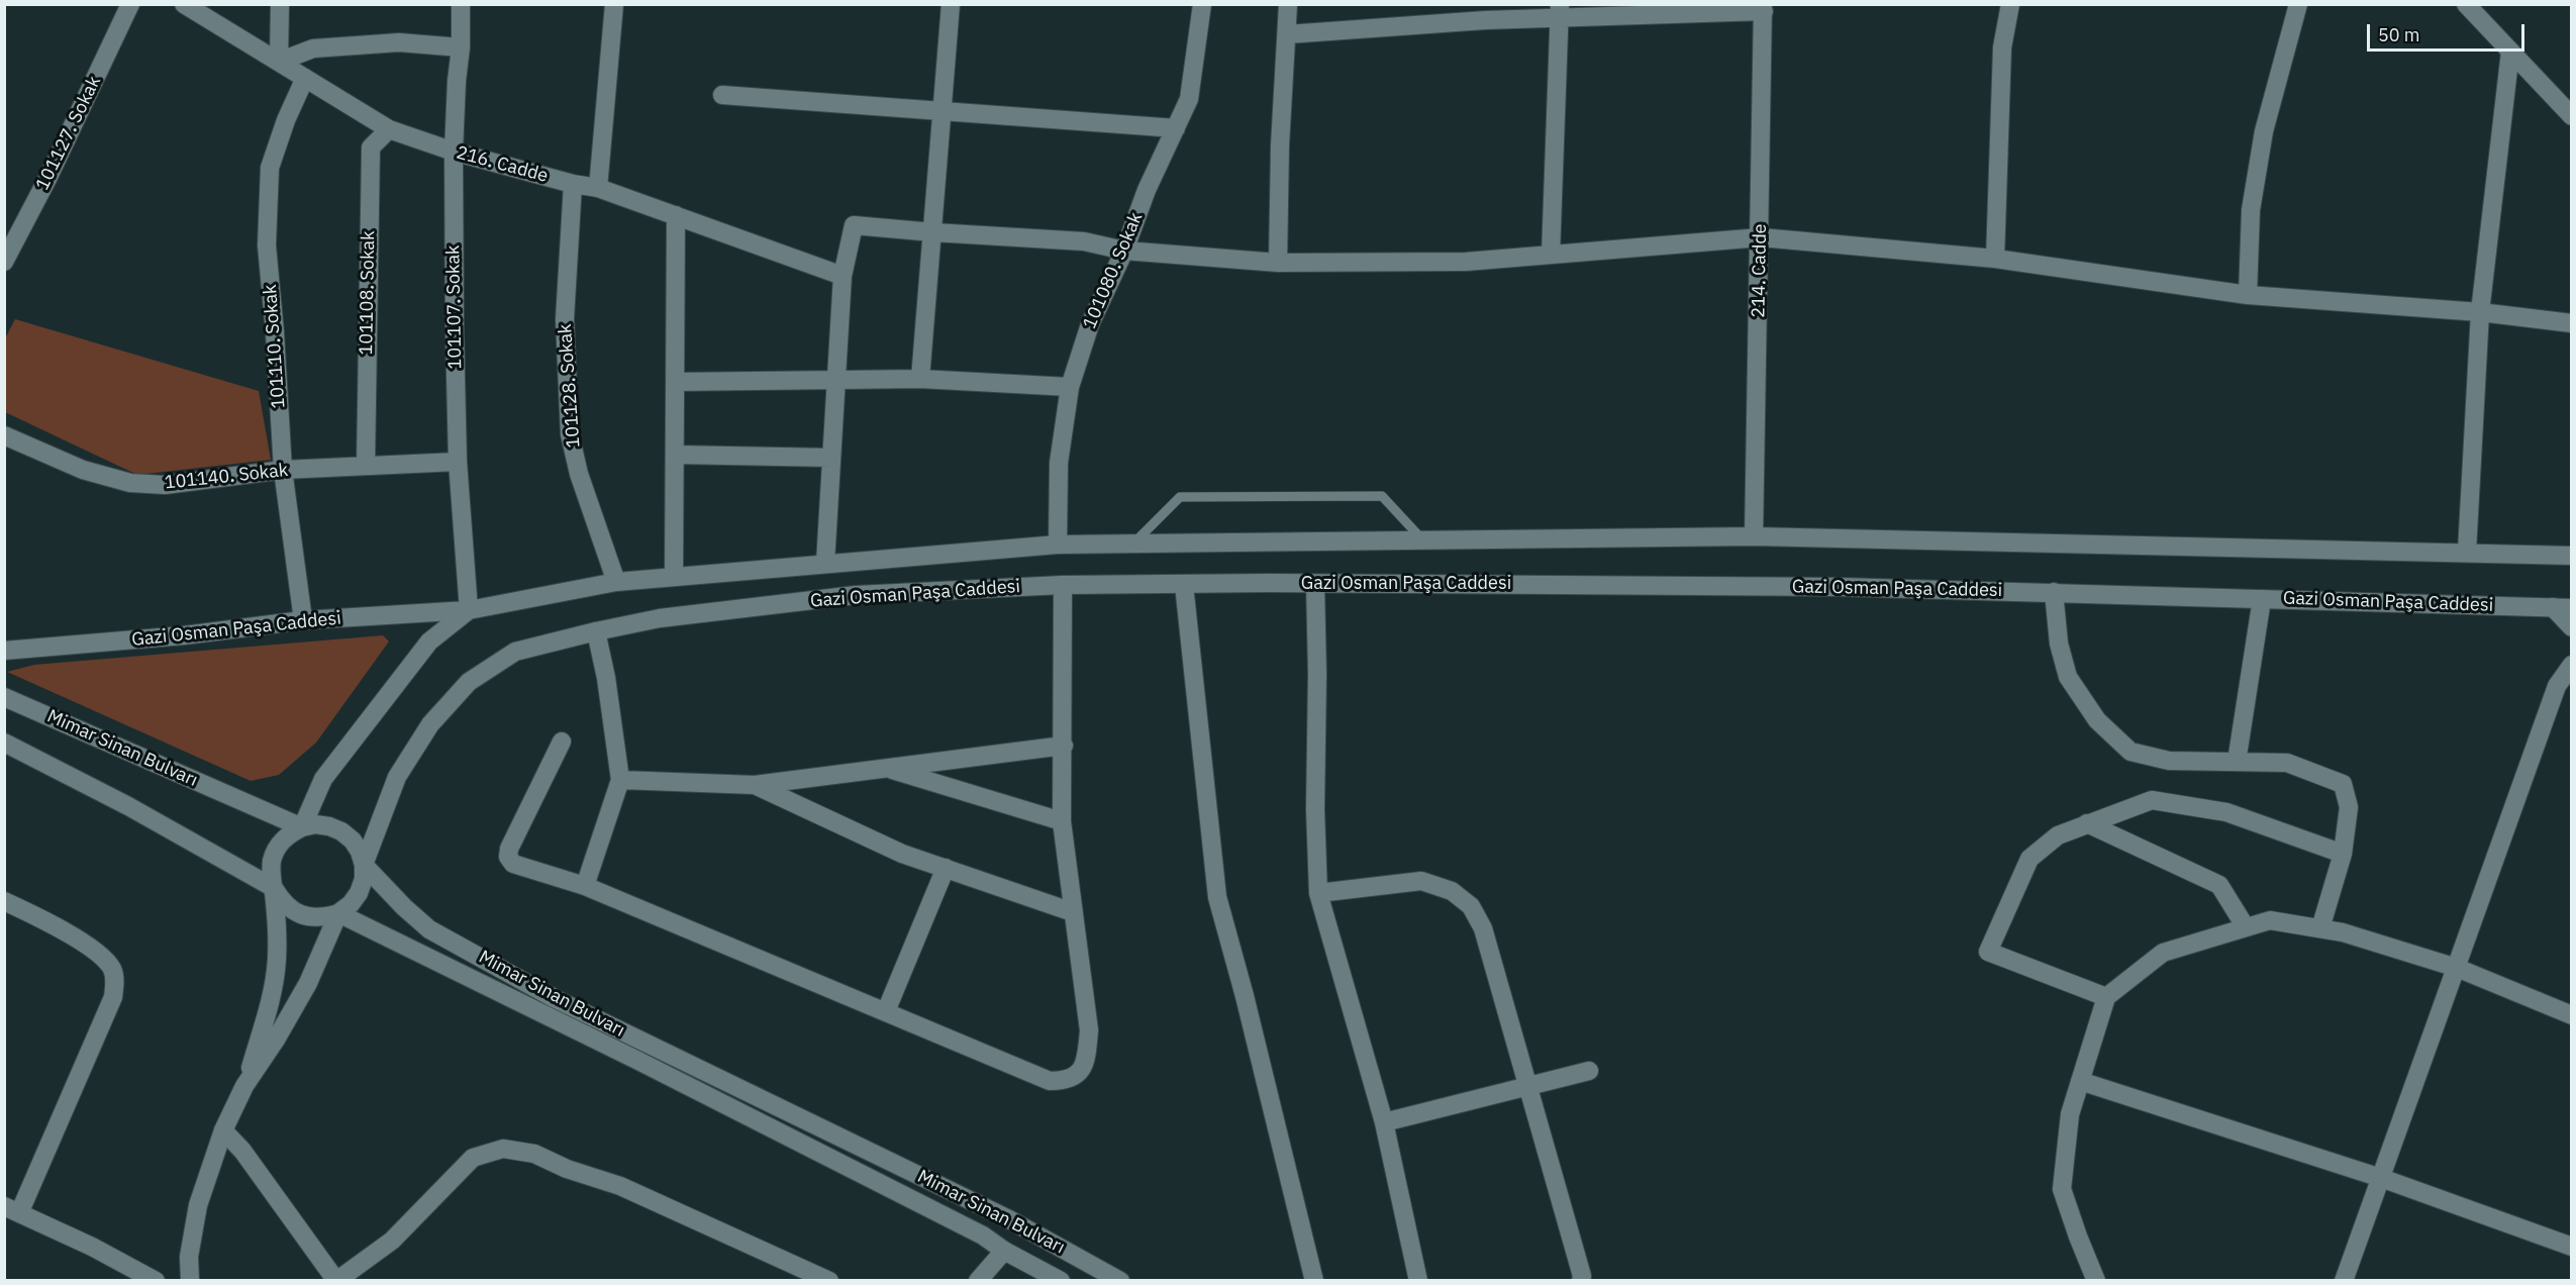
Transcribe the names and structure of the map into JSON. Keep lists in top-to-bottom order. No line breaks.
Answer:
{"streets":{"street":["101127. Sokak","216. Cadde","101080. Sokak","214. Cadde","101108. Sokak","101107. Sokak","101110. Sokak","101128. Sokak","101140. Sokak","Gazi Osman Paşa Caddesi","Mimar Sinan Bulvarı"]},"crossings":[["216. Cadde","101108. Sokak"],["216. Cadde","101107. Sokak"],["216. Cadde","101110. Sokak"],["216. Cadde","101128. Sokak"],["101080. Sokak","Gazi Osman Paşa Caddesi"],["214. Cadde","Gazi Osman Paşa Caddesi"],["101108. Sokak","101140. Sokak"],["101107. Sokak","101140. Sokak"],["101107. Sokak","Gazi Osman Paşa Caddesi"],["101110. Sokak","101140. Sokak"],["101110. Sokak","Gazi Osman Paşa Caddesi"],["101128. Sokak","Gazi Osman Paşa Caddesi"],["Gazi Osman Paşa Caddesi","Mimar Sinan Bulvarı"]],"scale_bar":"50 m"}
